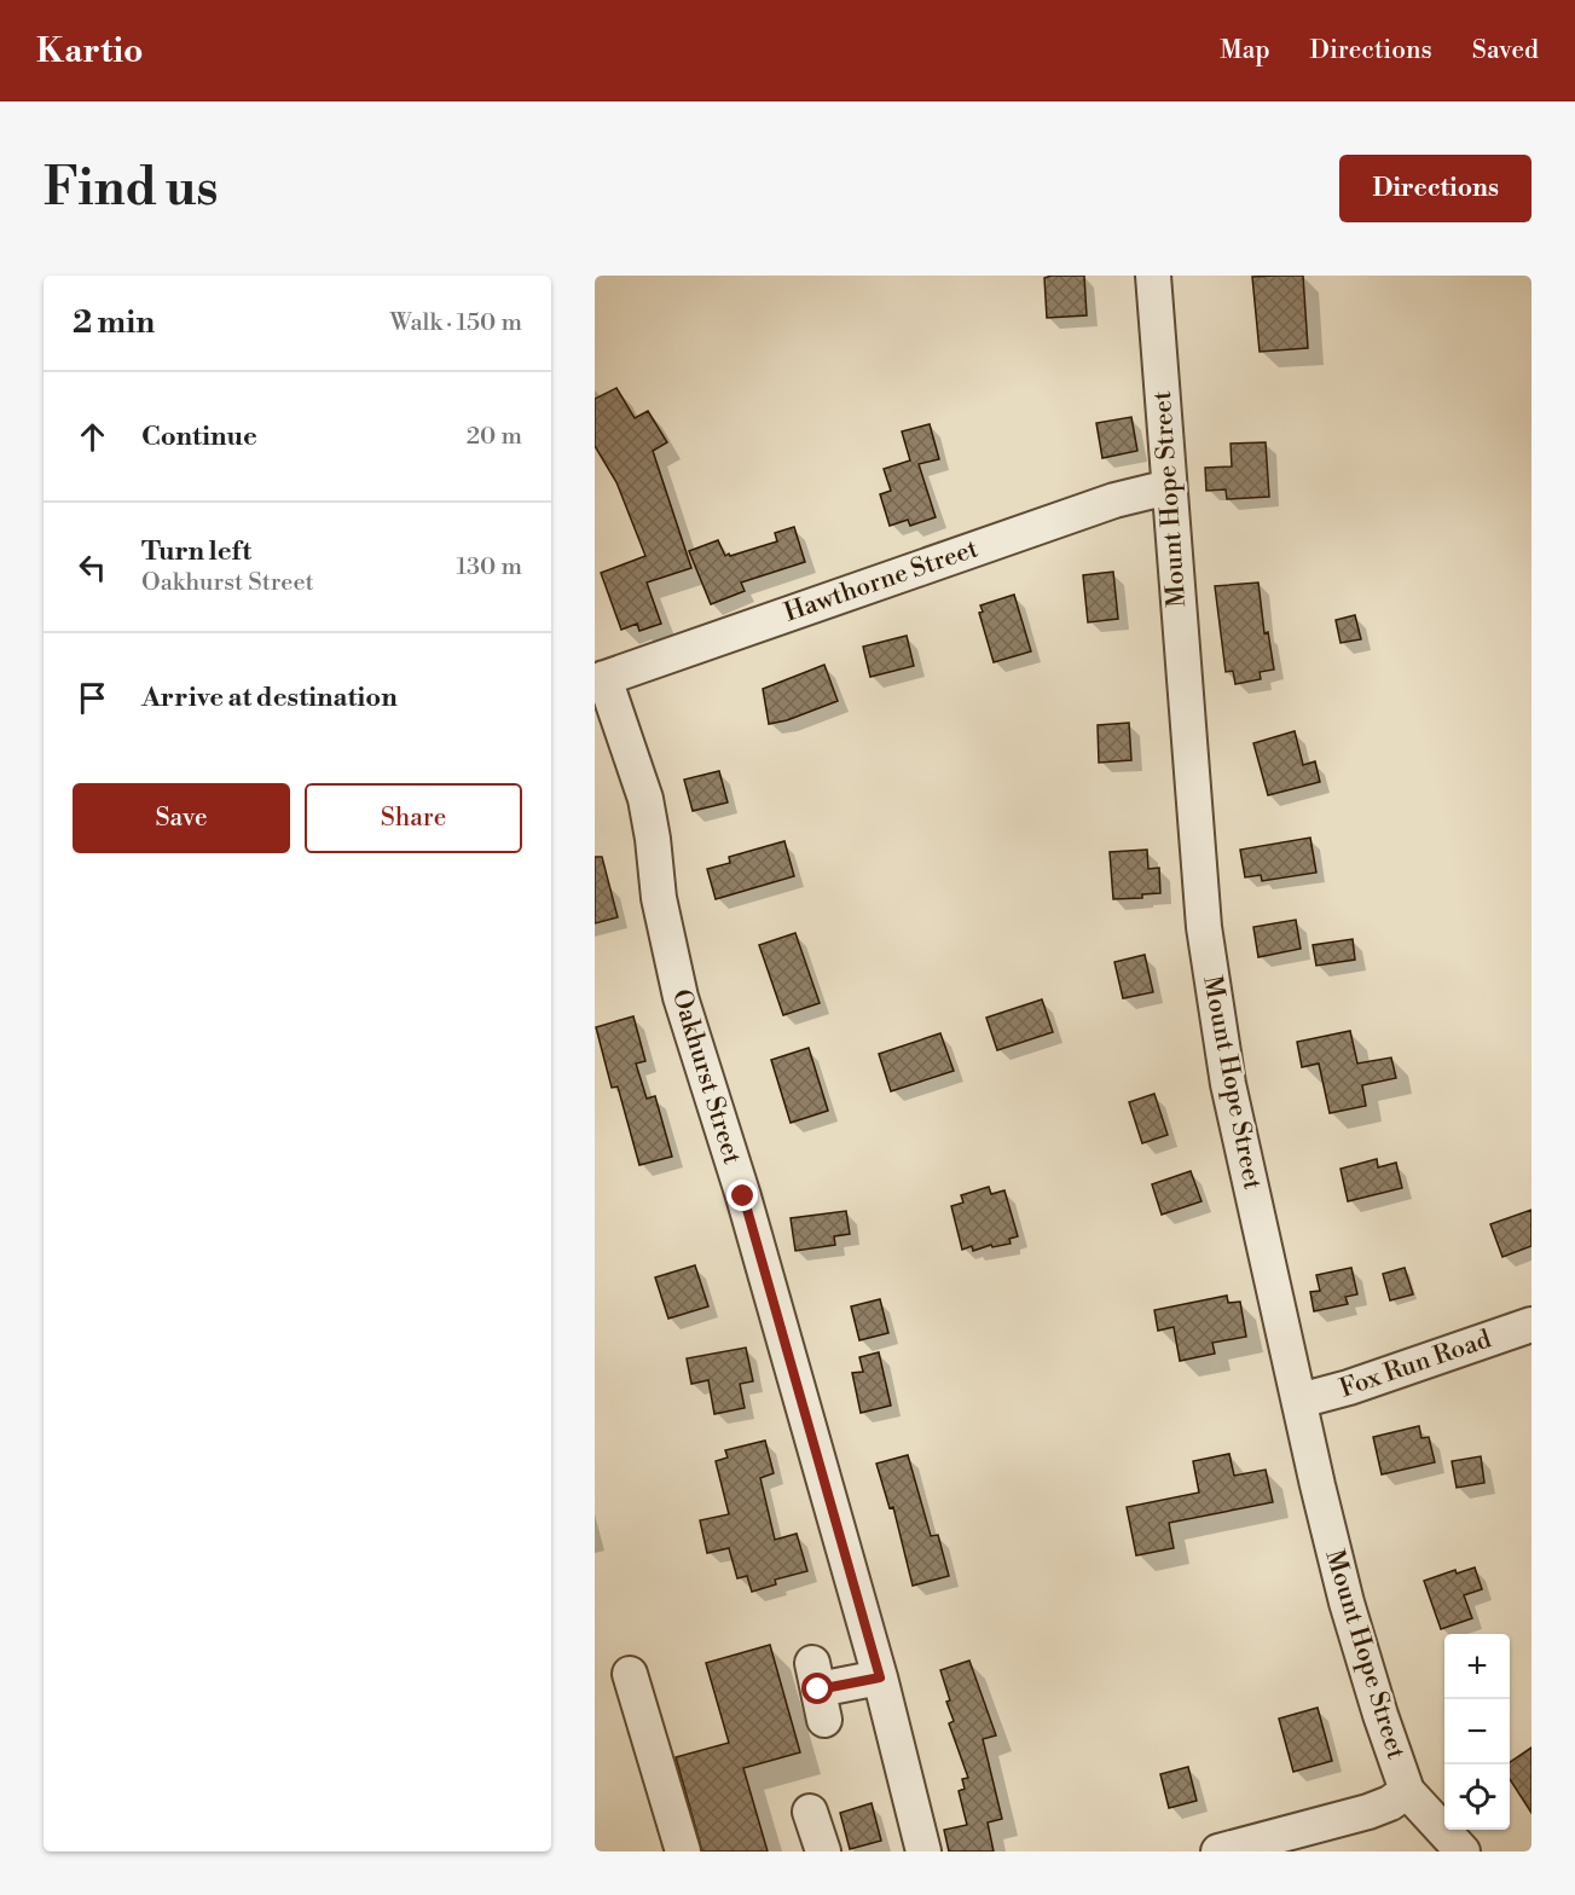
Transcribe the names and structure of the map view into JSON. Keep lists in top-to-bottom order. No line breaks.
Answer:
{"streets":{"street":["Mount Hope Street","Hawthorne Street","Oakhurst Street","Fox Run Road"]},"crossings":[["Mount Hope Street","Hawthorne Street"],["Mount Hope Street","Fox Run Road"],["Hawthorne Street","Oakhurst Street"]],"page":{"header":"Kartio","nav":["Map","Directions","Saved"],"buttons":["Directions",["Save","Share"]],"title":"Find us","heading":["2 min","Walk · 150 m"],"list":[["Continue","20 m"],["Turn left","Oakhurst Street","130 m"],"Arrive at destination"],"map_buttons":["+","−"]}}
